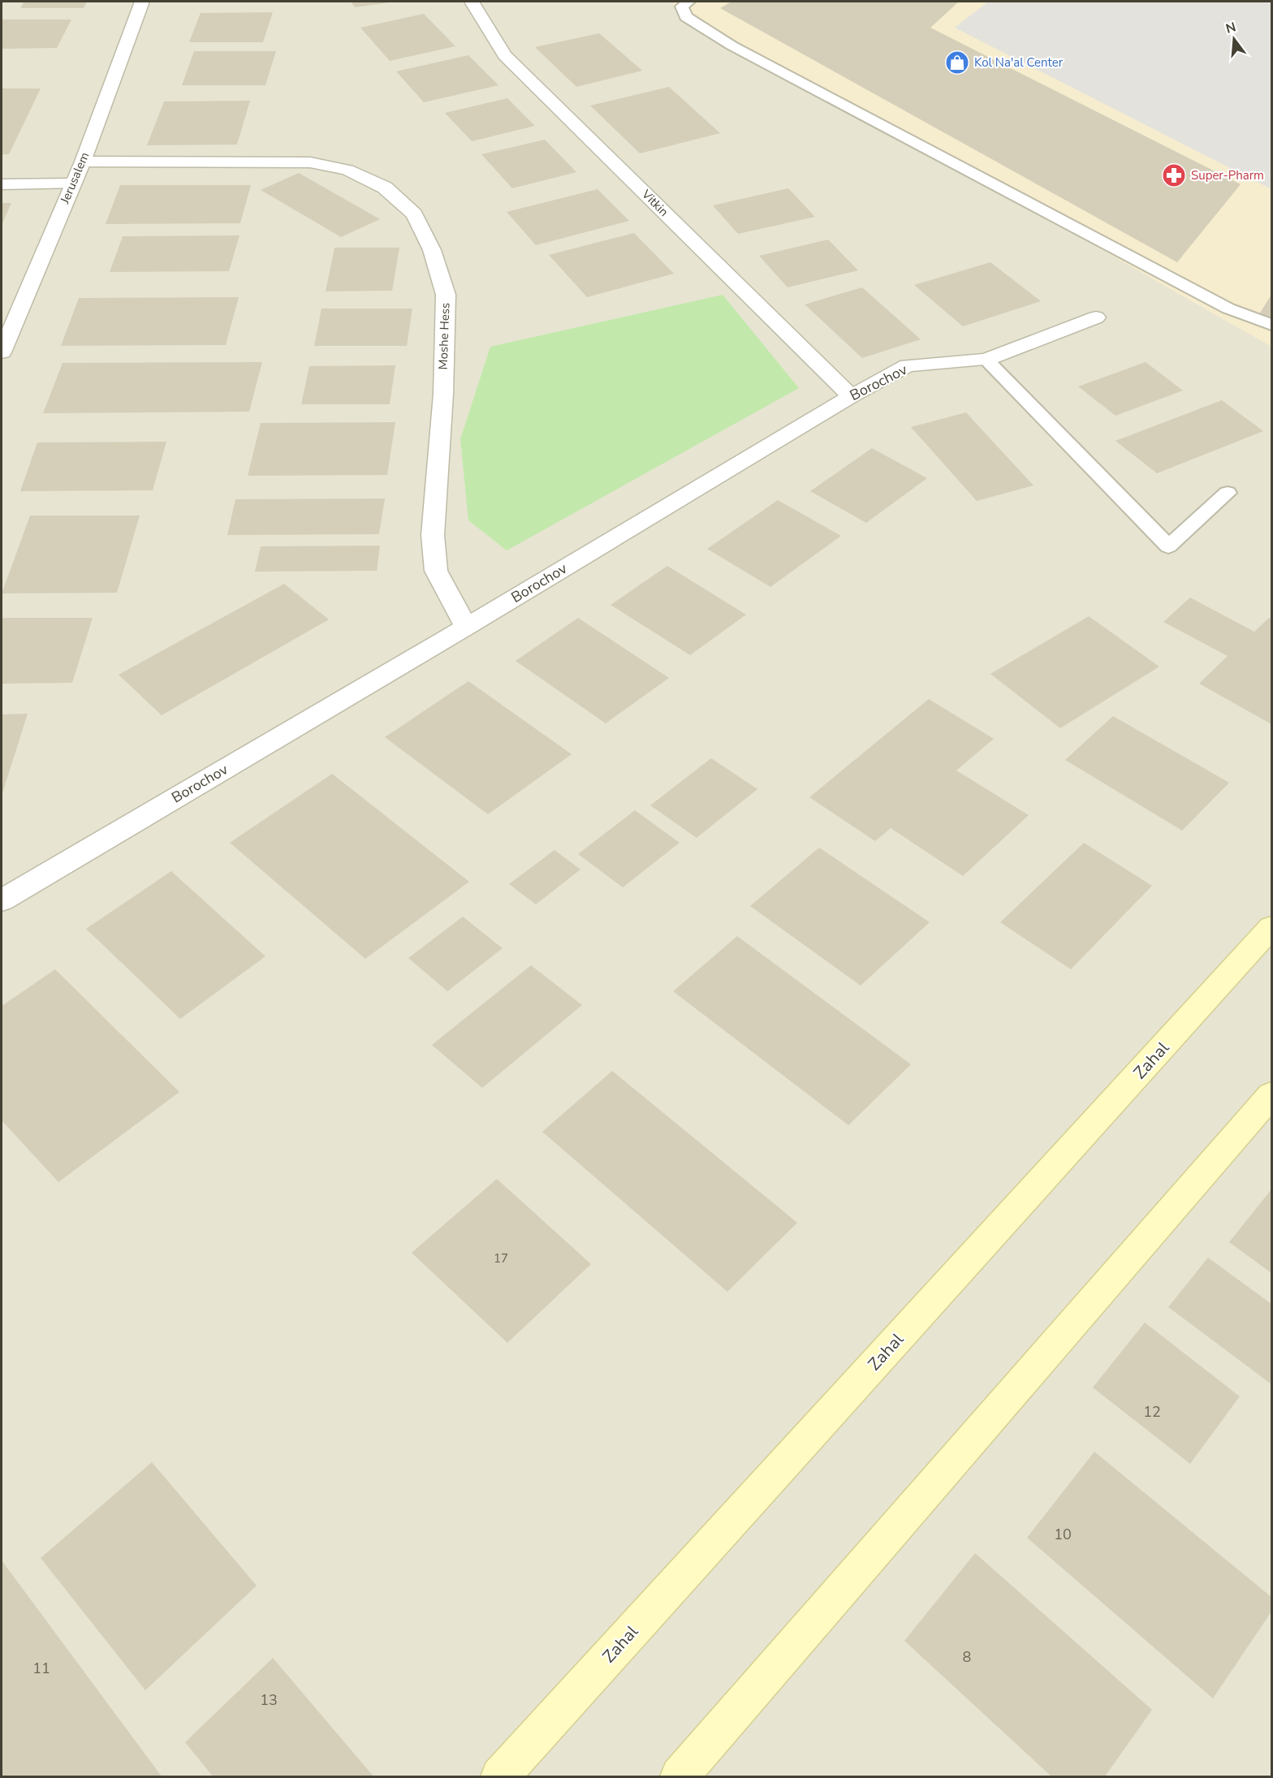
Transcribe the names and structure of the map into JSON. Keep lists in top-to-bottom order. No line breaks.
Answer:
{"streets":{"main road":["Zahal"],"street":["Jerusalem","Vitkin","Moshe Hess","Borochov"]},"crossings":[["Jerusalem","Moshe Hess"],["Vitkin","Borochov"],["Moshe Hess","Borochov"]],"places":{"shop":["Kol Na'al Center"],"pharmacy":["Super-Pharm"]},"house_numbers":["17","12","10","8","11","13"],"north":"top"}
